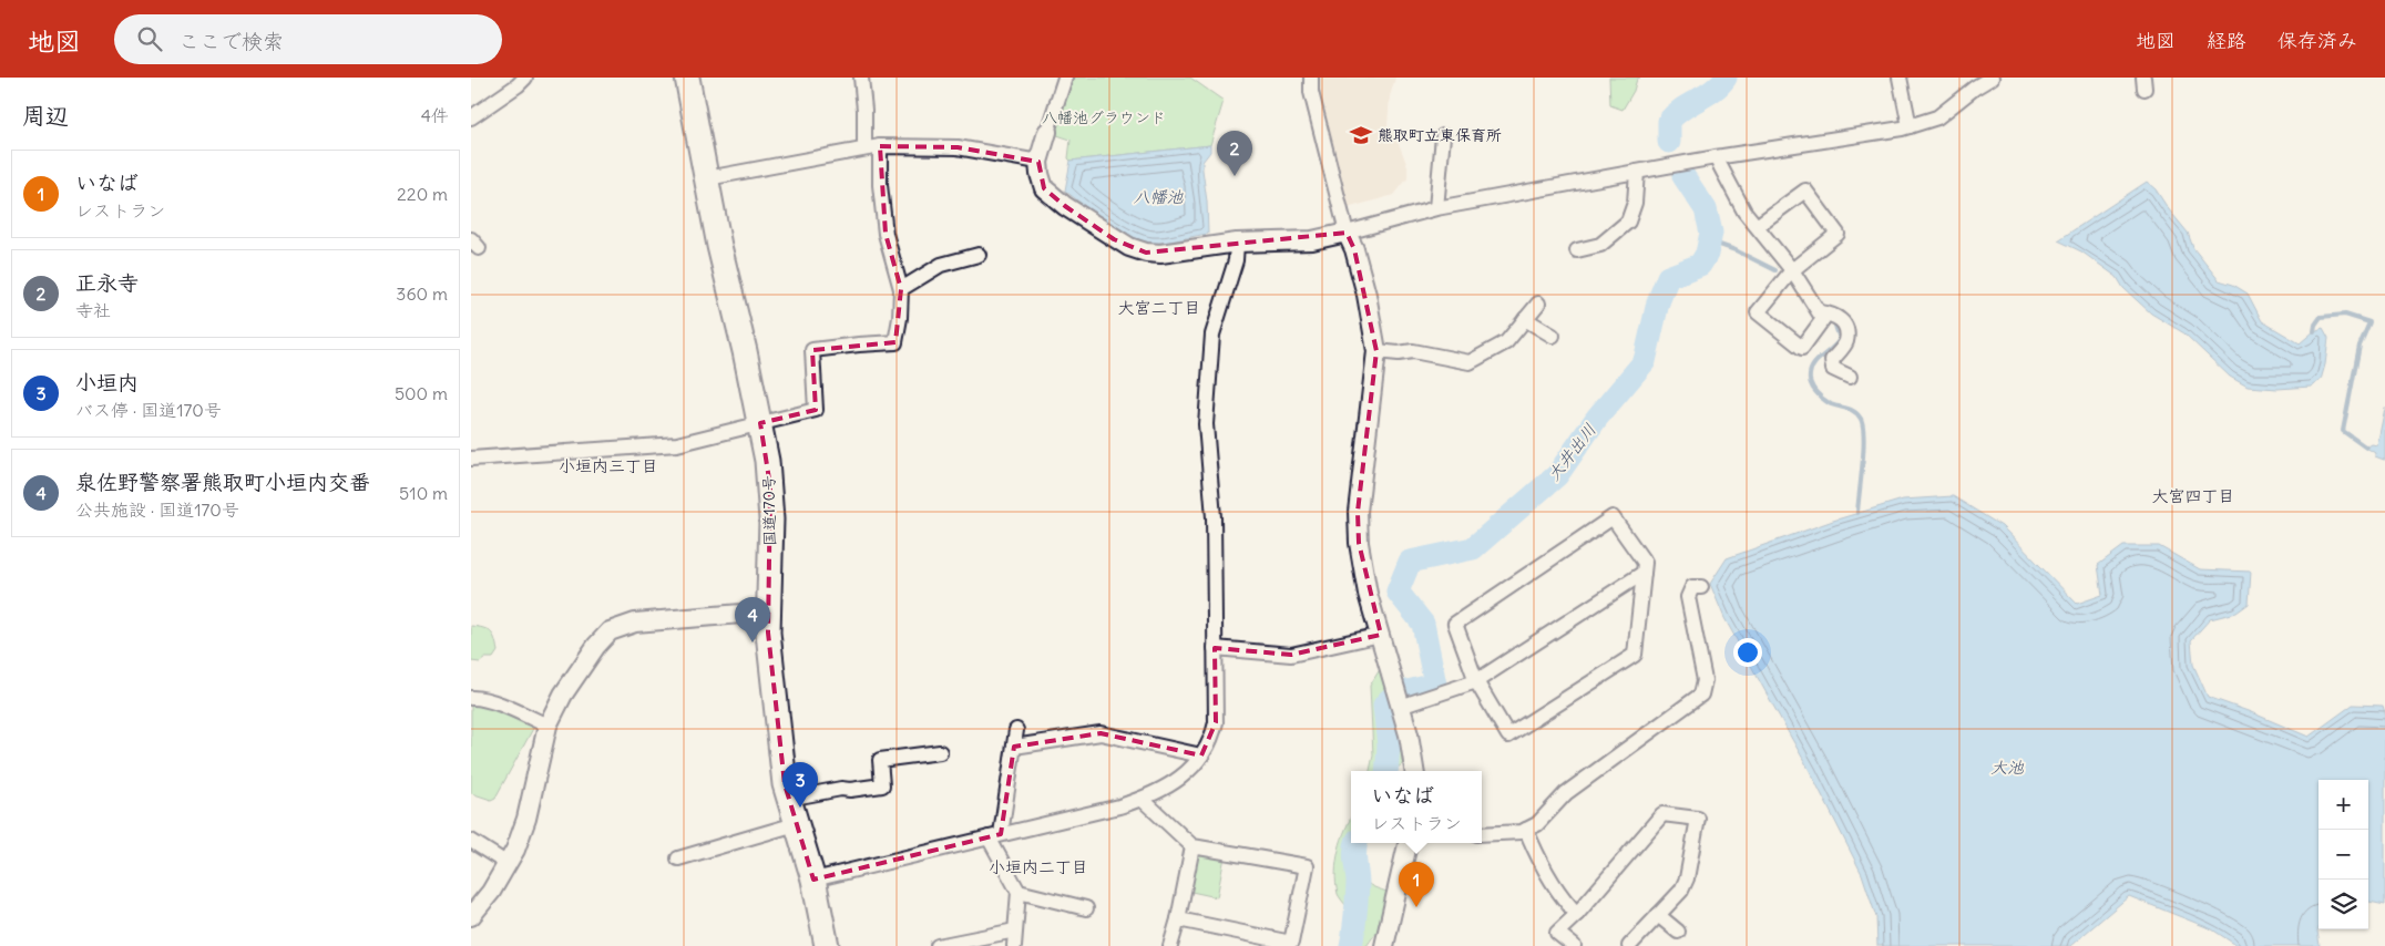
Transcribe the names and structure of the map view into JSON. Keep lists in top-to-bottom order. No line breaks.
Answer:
{"streets":{"highway":["国道170号"]},"districts":["大宮二丁目","小垣内三丁目","大宮四丁目","小垣内二丁目"],"water":["八幡池","大井出川","大池"],"parks":["八幡池グラウンド"],"places":{"school or university":["熊取町立東保育所"]},"page":{"header":"地図","search":"ここで検索","nav":["地図","経路","保存済み"],"heading":["周辺","4件"],"pins":["2","4","3","1"],"list":[{"mark":"1","name":"いなば","note":"レストラン","value":"220 m"},{"mark":"2","name":"正永寺","note":"寺社","value":"360 m"},{"mark":"3","name":"小垣内","note":"バス停 · 国道170号","value":"500 m"},{"mark":"4","name":"泉佐野警察署熊取町小垣内交番","note":"公共施設 · 国道170号","value":"510 m"}],"popup":["いなば","レストラン"],"map_buttons":["+","−"]}}
